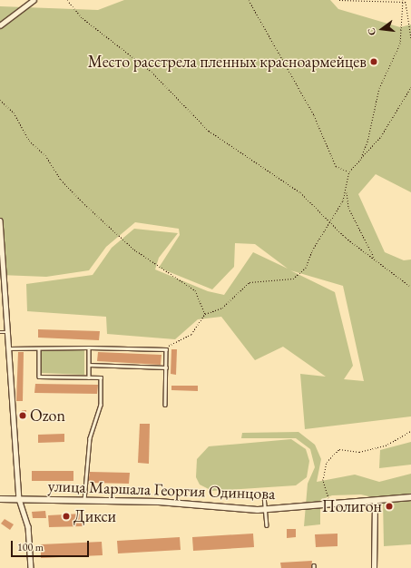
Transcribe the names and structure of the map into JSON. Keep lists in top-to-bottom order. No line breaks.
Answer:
{"streets":{"street":["улица Маршала Георгия Одинцова"]},"places":["Место расстрела пленных красноармейцев","Ozon","Полигон","Дикси"],"scale_bar":"100 m","north":"left"}
